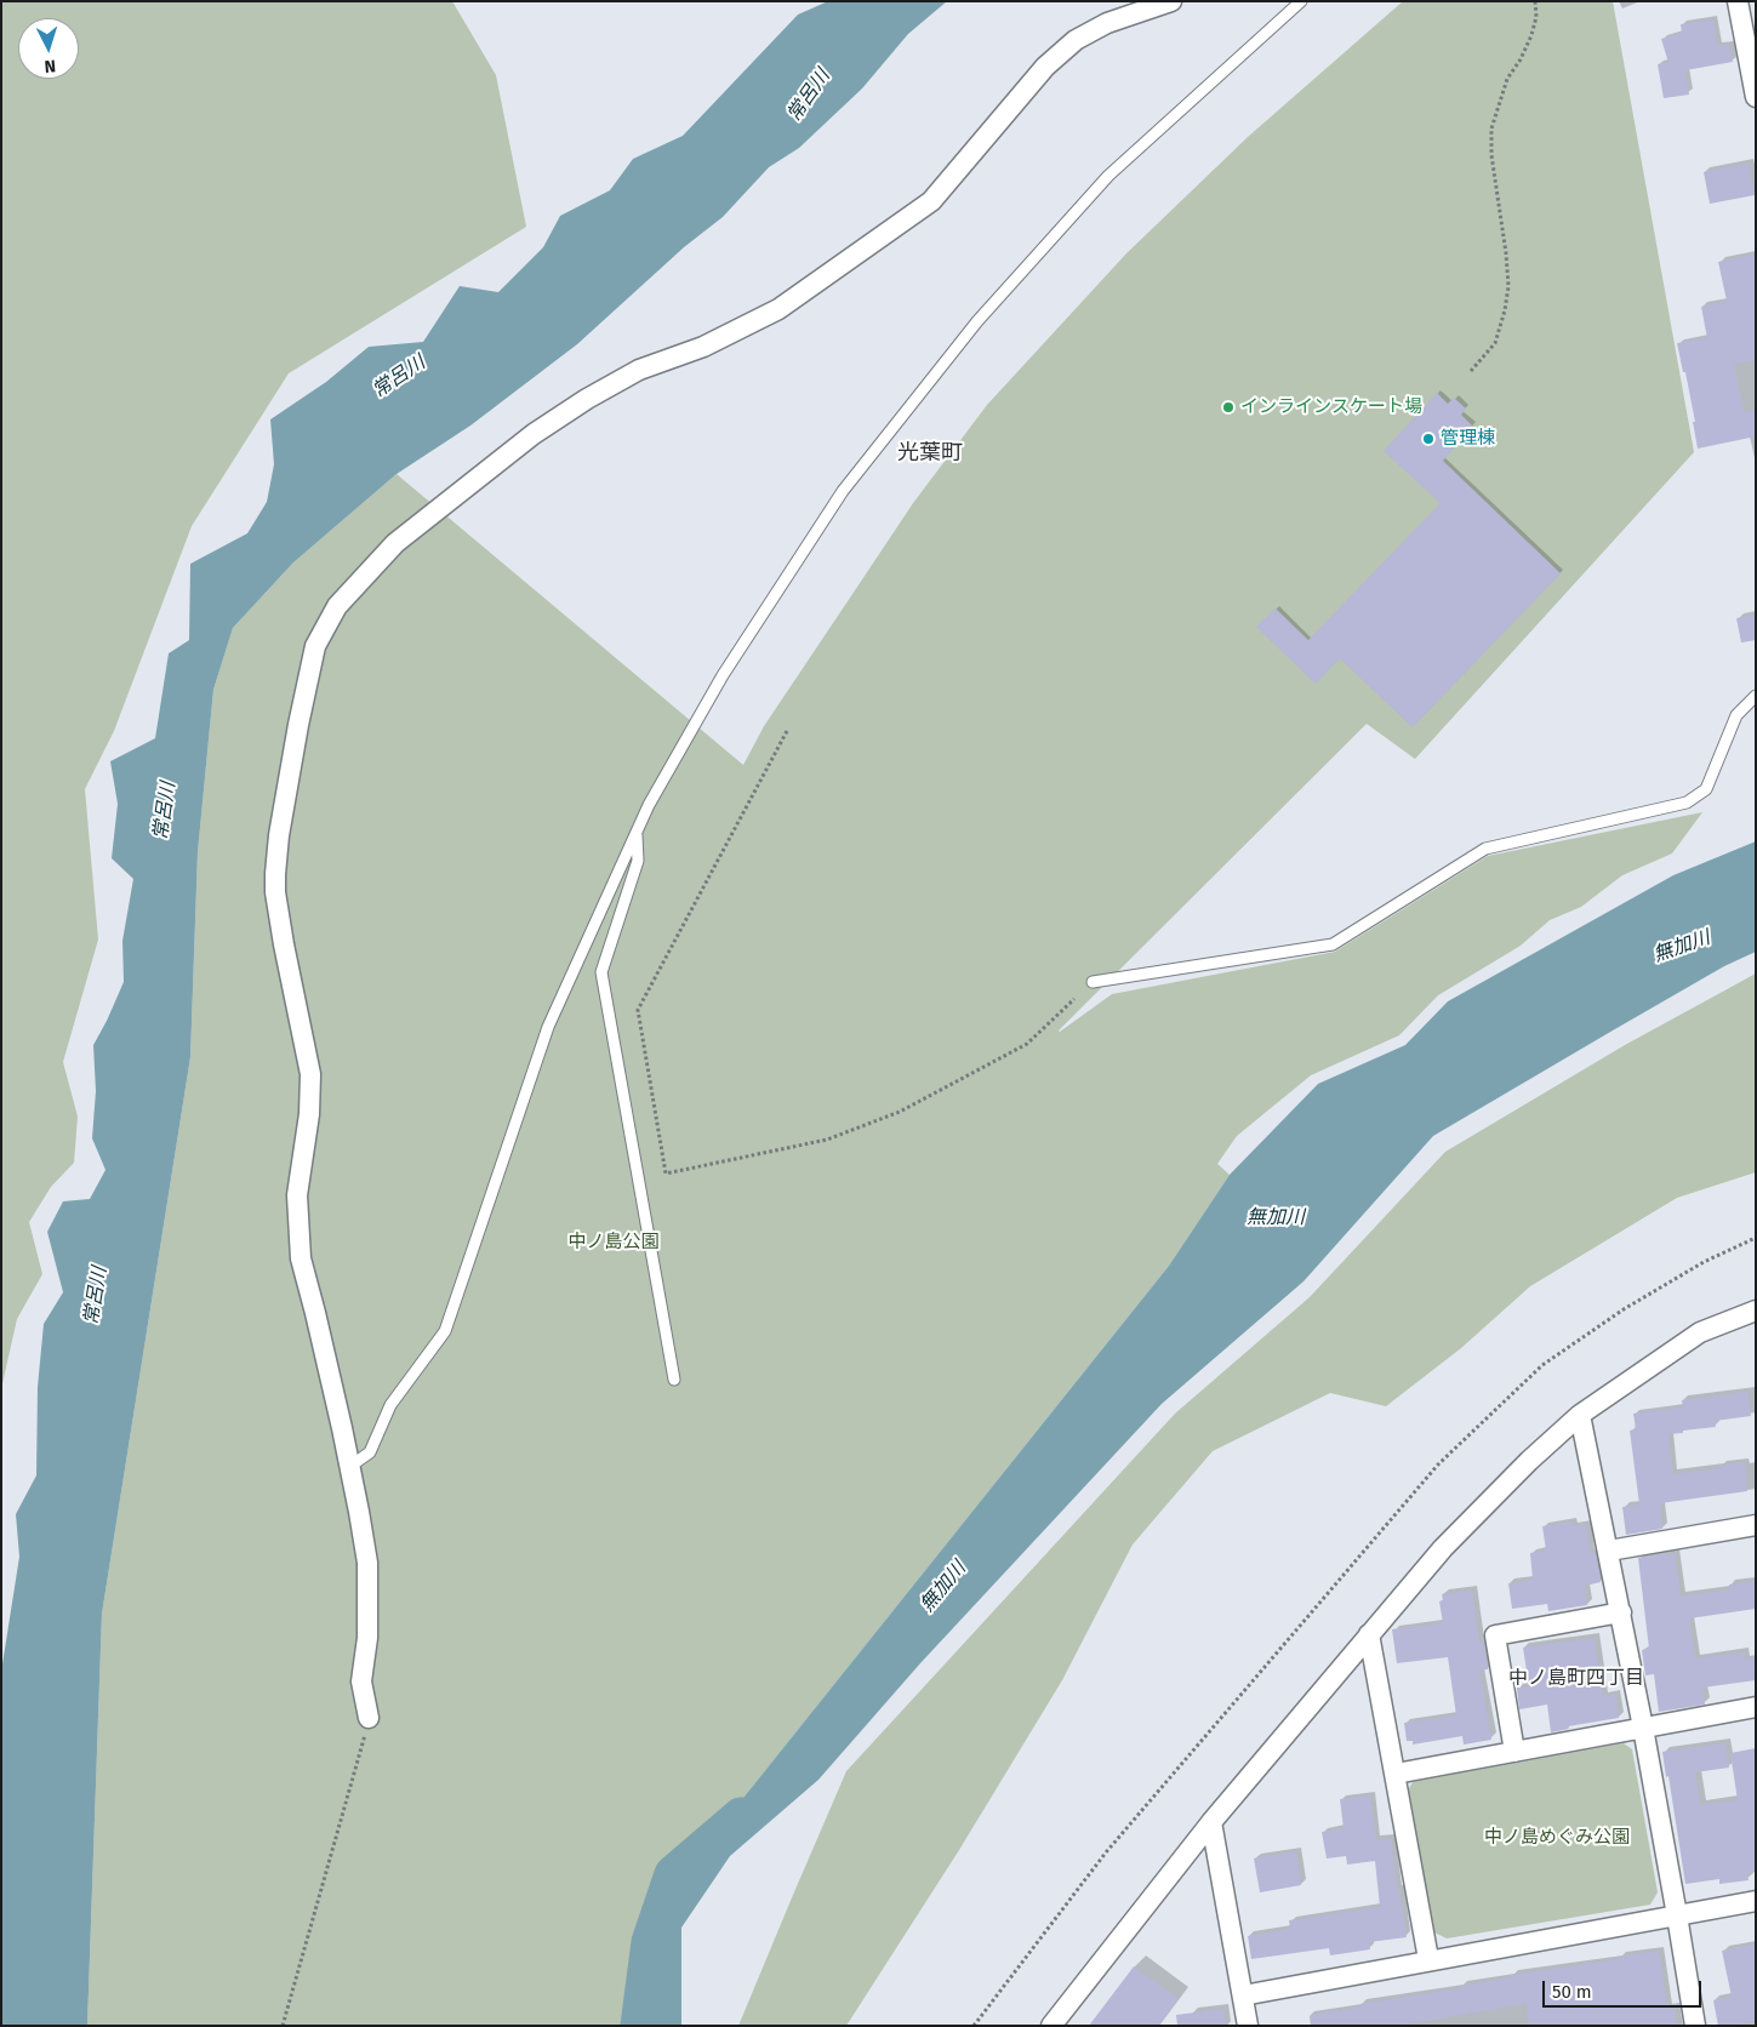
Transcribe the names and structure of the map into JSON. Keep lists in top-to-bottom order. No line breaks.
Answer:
{"districts":["光葉町","中ノ島町四丁目"],"water":["常呂川","無加川"],"parks":["中ノ島公園","中ノ島めぐみ公園"],"places":["インラインスケート場","管理棟"],"scale_bar":"50 m","north":"bottom"}
